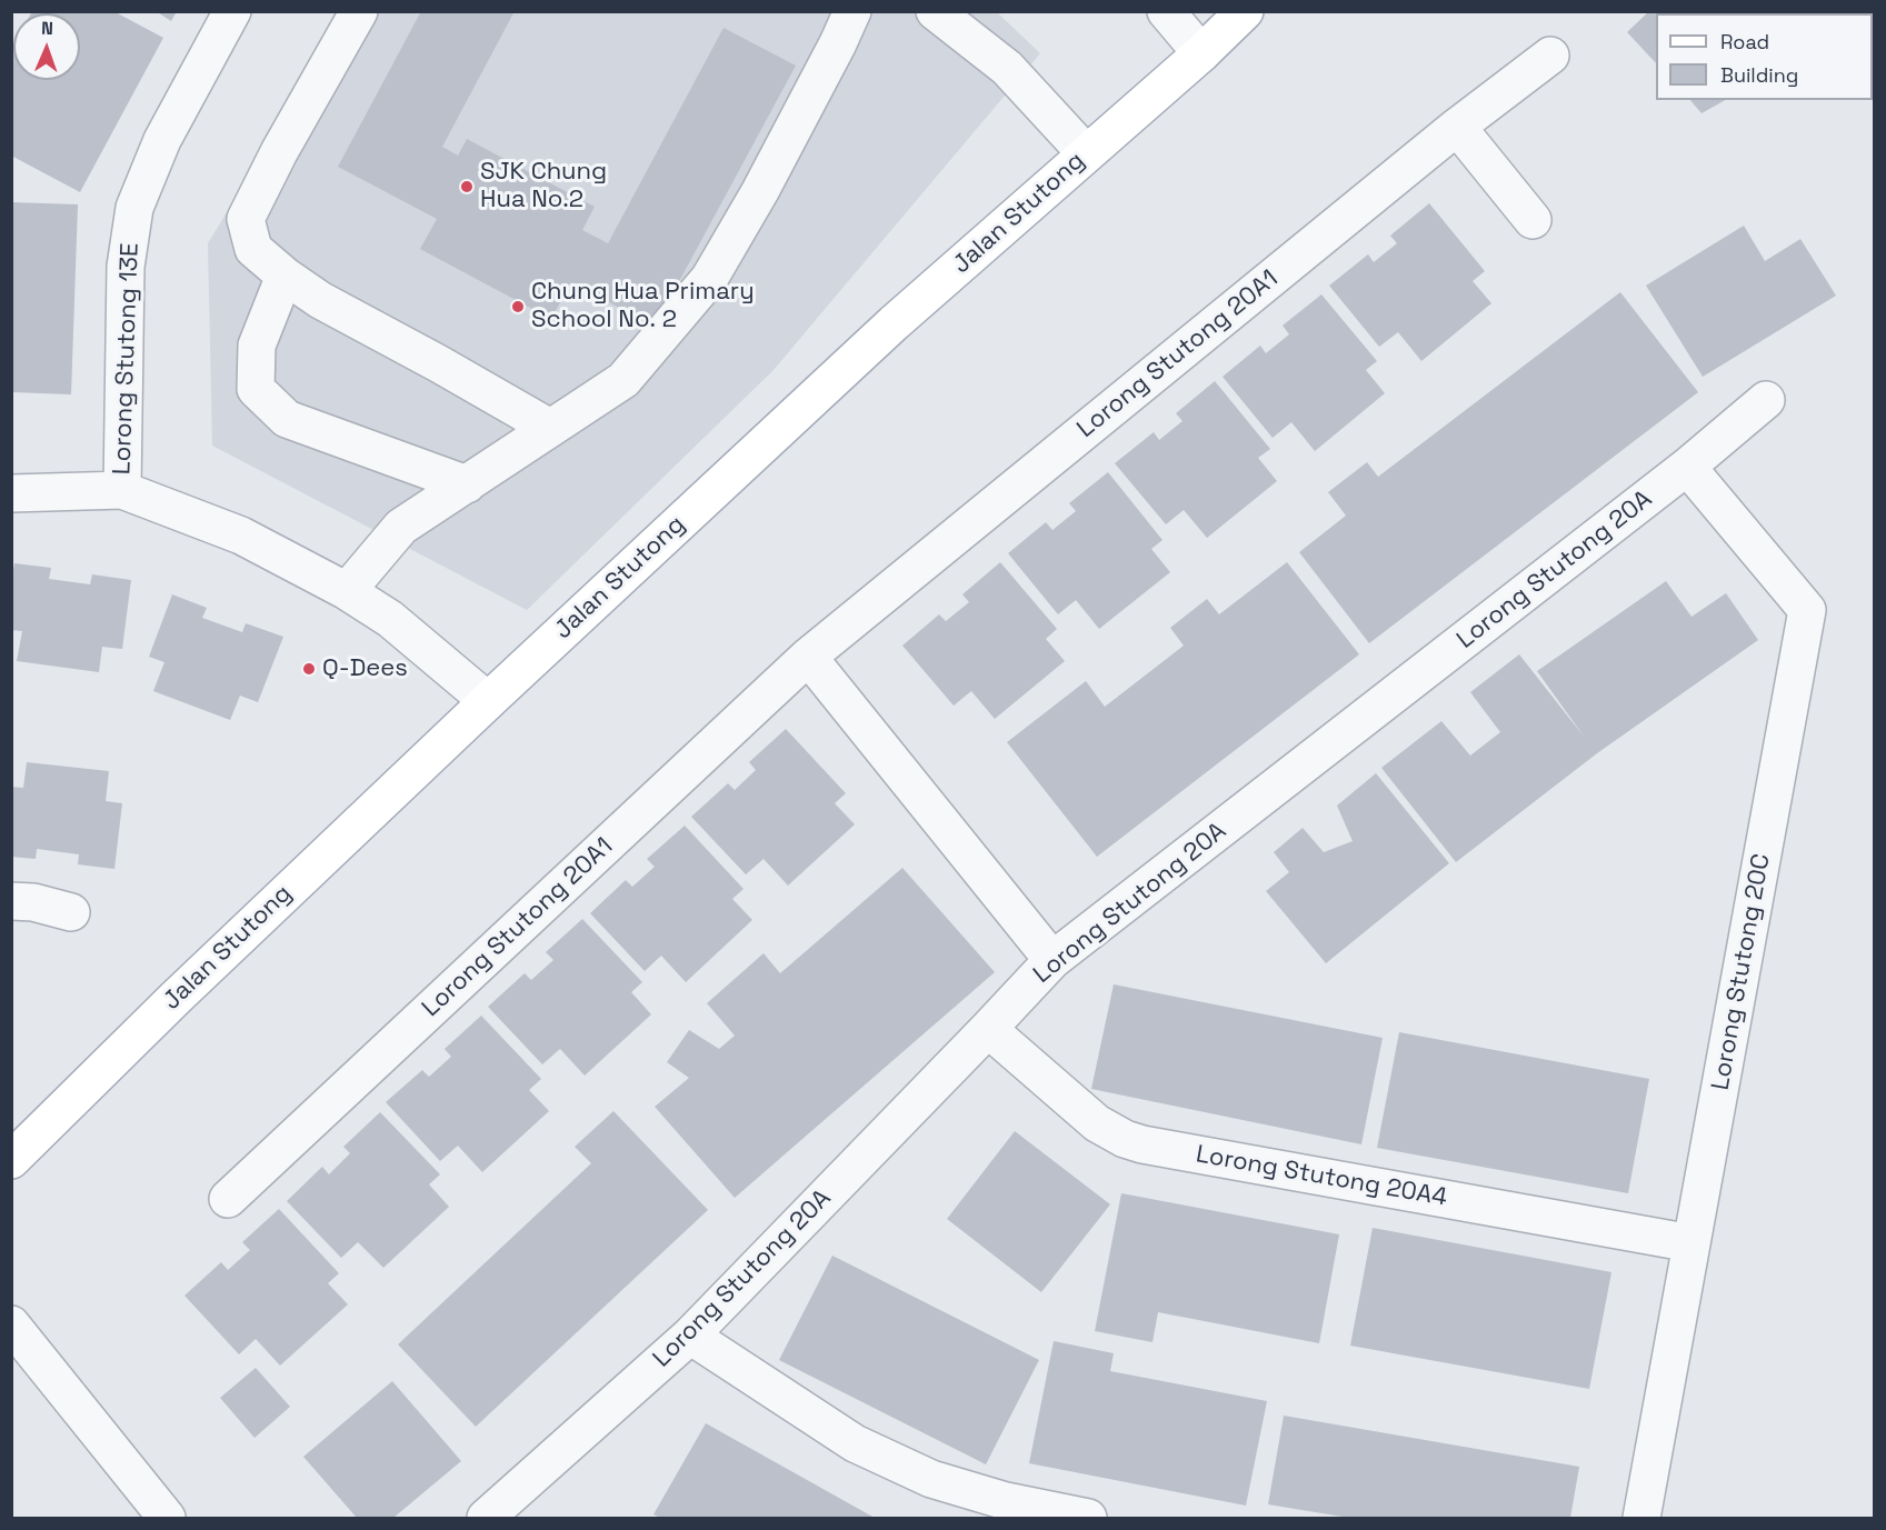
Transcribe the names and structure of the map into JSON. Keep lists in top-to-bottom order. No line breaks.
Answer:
{"streets":{"main road":["Jalan Stutong"],"street":["Lorong Stutong 20A1","Lorong Stutong 13E","Lorong Stutong 20A","Lorong Stutong 20C","Lorong Stutong 20A4"]},"crossings":[["Lorong Stutong 20A","Lorong Stutong 20C"],["Lorong Stutong 20A","Lorong Stutong 20A4"],["Lorong Stutong 20C","Lorong Stutong 20A4"]],"places":["SJK Chung Hua No.2","Chung Hua Primary School No. 2","Q-Dees"],"legend":["Road","Building"],"north":"top"}
